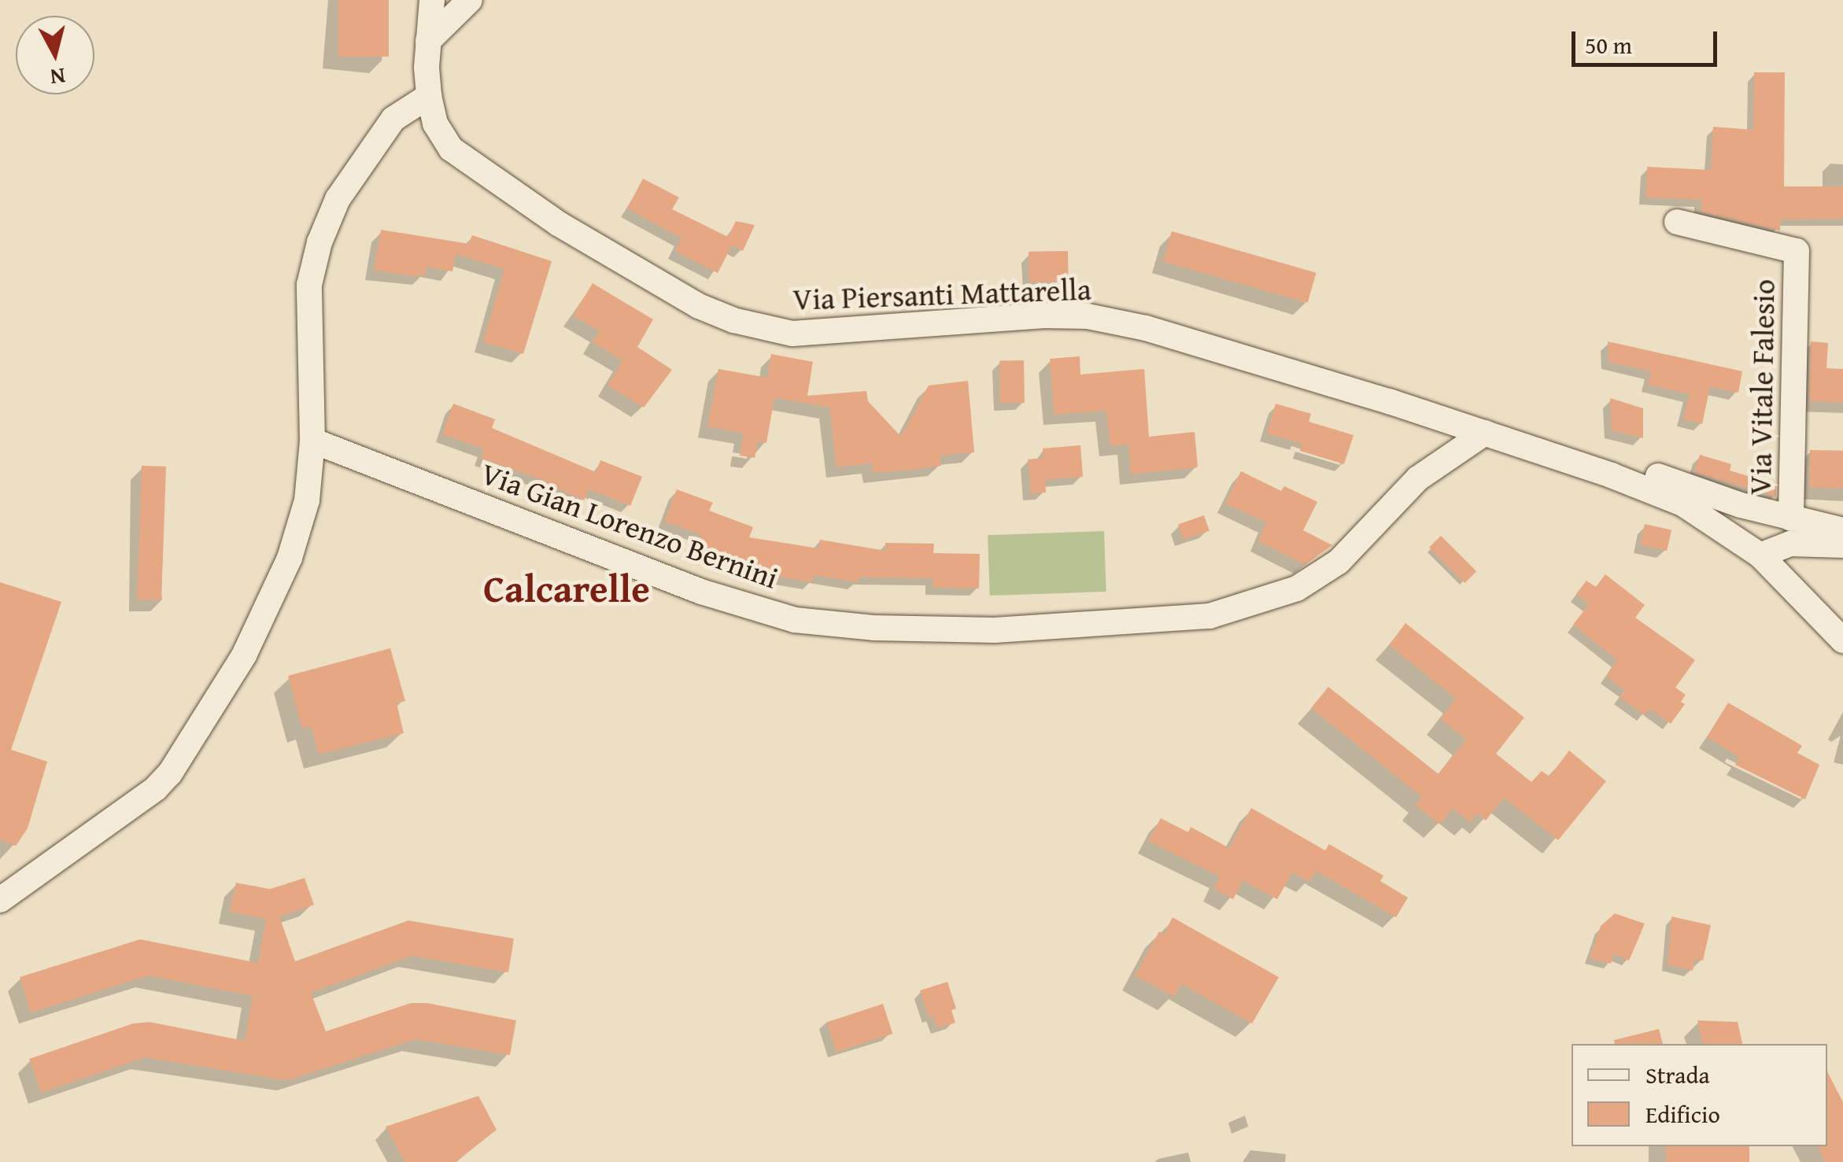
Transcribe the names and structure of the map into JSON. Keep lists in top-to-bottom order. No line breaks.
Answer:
{"streets":{"street":["Via Piersanti Mattarella","Via Vitale Falesio","Via Gian Lorenzo Bernini"]},"crossings":[["Via Piersanti Mattarella","Via Gian Lorenzo Bernini"]],"districts":["Calcarelle"],"legend":["Strada","Edificio"],"scale_bar":"50 m","north":"bottom"}
